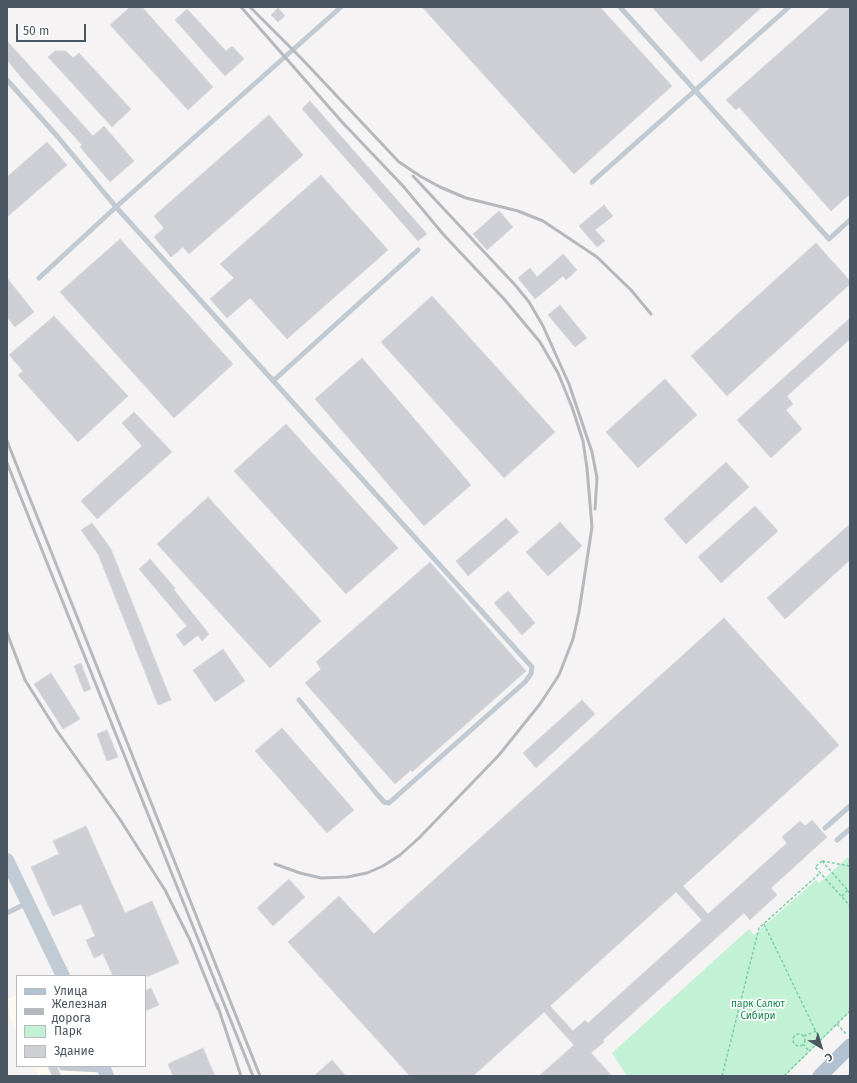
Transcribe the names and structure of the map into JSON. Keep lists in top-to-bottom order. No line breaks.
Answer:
{"parks":["парк Салют Сибири"],"legend":["Улица","Железная дорога","Парк","Здание"],"scale_bar":"50 m","north":"bottom right"}
